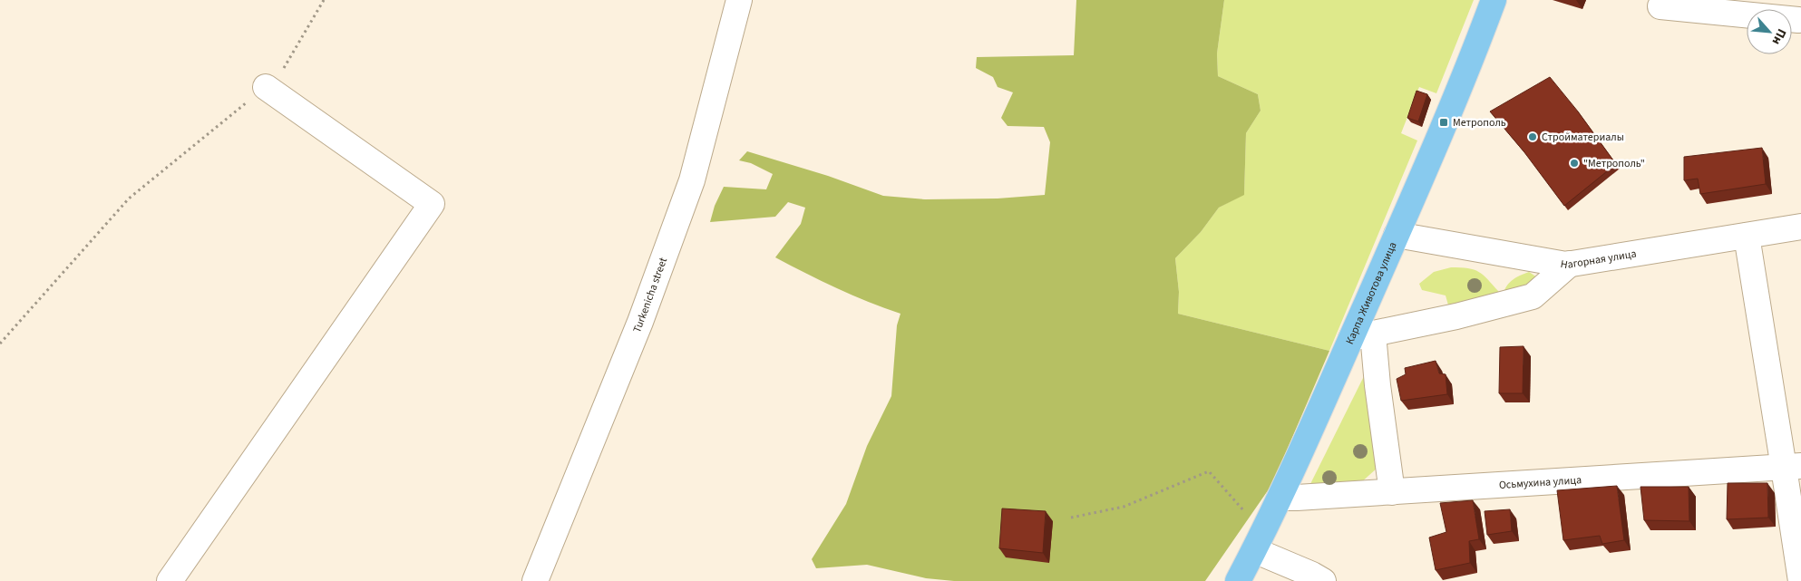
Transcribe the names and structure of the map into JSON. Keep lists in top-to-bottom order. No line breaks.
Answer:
{"streets":{"main road":["Карпа Животова улица"],"street":["Нагорная улица","Turkenicha street","Осьмухина улица"]},"crossings":[["Нагорная улица","Карпа Животова улица"],["Карпа Животова улица","Осьмухина улица"]],"places":{"transit":["Метрополь"],"other":["Стройматериалы","\"Метрополь\""]},"north":"bottom right"}
